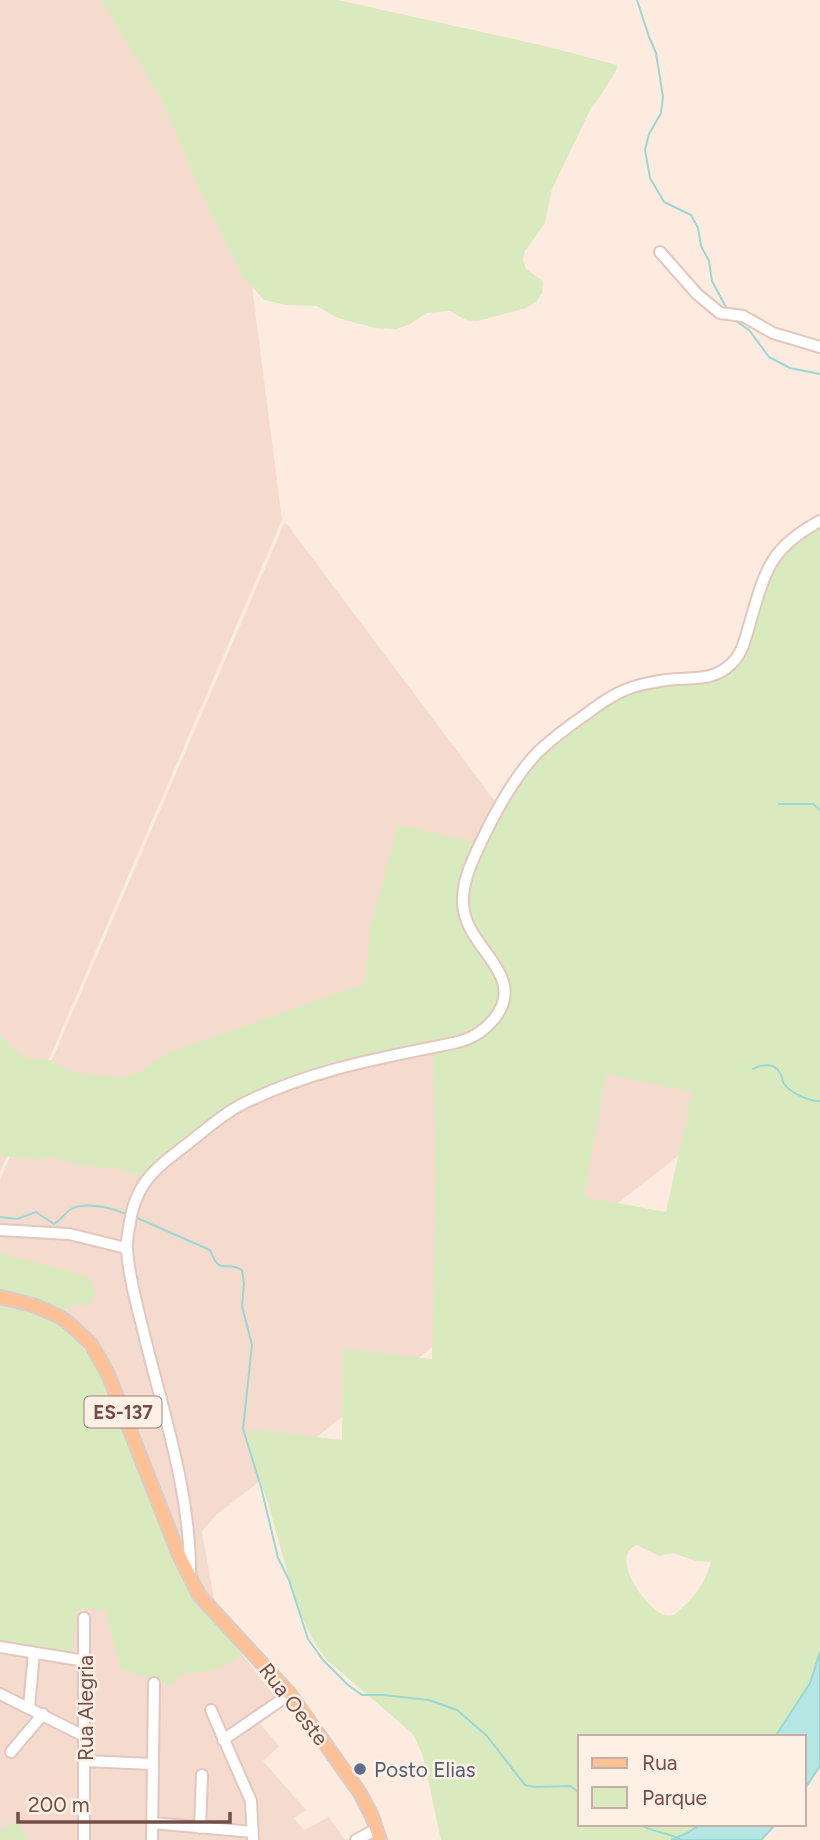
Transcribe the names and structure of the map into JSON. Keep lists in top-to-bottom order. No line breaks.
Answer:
{"streets":{"main road":["ES-137","Rua Oeste"],"street":["Rua Alegria"]},"crossings":[["ES-137","Rua Oeste"]],"places":["Posto Elias"],"legend":["Rua","Parque"],"scale_bar":"200 m"}
